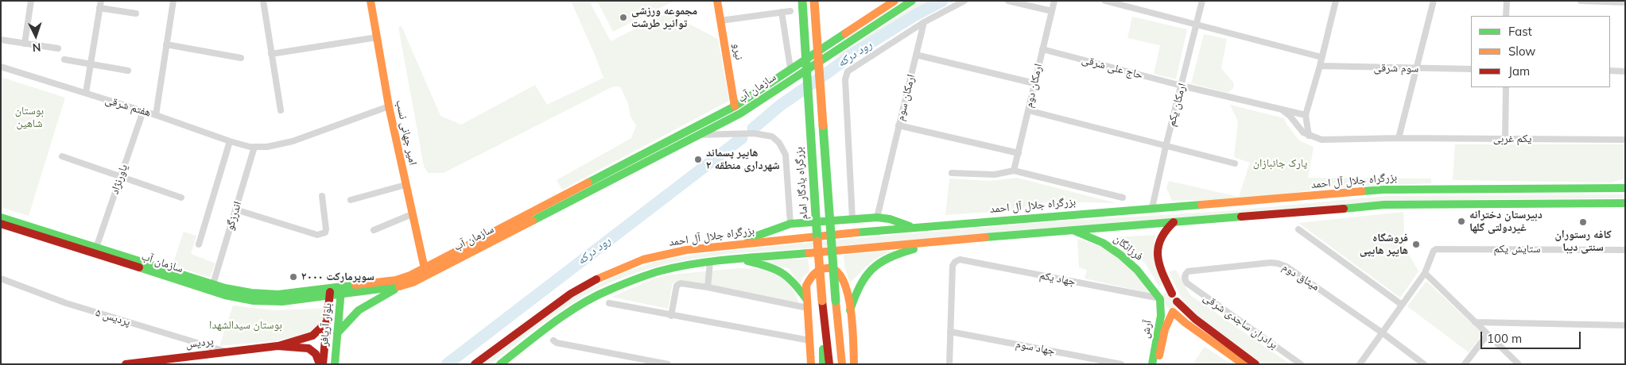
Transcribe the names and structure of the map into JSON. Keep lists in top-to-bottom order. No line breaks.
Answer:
{"streets":{"main road":["نیرو","سازمان آب","امیر جهانی نسب","بزرگراه جلال آل احمد","بزرگراه یادگار امام","فرزانگان","بلوار آریافر","آرش","پردیس"],"street":["حاج علی شرقی","سوم شرقی","ارمکان دوم","ارمکان سوم","ارمکان یکم","هفتم شرقی","یکم غربی","یاورنژاد","اندرزگو","ستایش یکم","میثاق دوم","جهاد یکم","پردیس ۵","برادران ساجدی شرقی","جهاد سوم"]},"crossings":[["نیرو","سازمان آب"],["حاج علی شرقی","ارمکان دوم"],["حاج علی شرقی","ارمکان یکم"],["سازمان آب","امیر جهانی نسب"],["سازمان آب","یاورنژاد"],["سازمان آب","اندرزگو"],["سازمان آب","بلوار آریافر"],["ارمکان یکم","بزرگراه جلال آل احمد"],["هفتم شرقی","امیر جهانی نسب"],["هفتم شرقی","یاورنژاد"],["هفتم شرقی","اندرزگو"],["فرزانگان","جهاد یکم"],["فرزانگان","آرش"],["میثاق دوم","برادران ساجدی شرقی"],["جهاد یکم","آرش"],["جهاد یکم","جهاد سوم"],["پردیس ۵","پردیس"]],"water":["رود درکه"],"parks":["بوستان شاهین","پارک جانبازان","بوستان سیدالشهدا"],"places":["مجموعه ورزشی توانیر طرشت","هایپر پسماند شهرداری منطقه ۲","دبیرستان دخترانه غیردولتی گلها","کافه رستوران سنتی دیبا","فروشگاه هایپر هایپی","سوپرمارکت ۲۰۰۰"],"legend":["Fast","Slow","Jam"],"scale_bar":"100 m","north":"bottom"}
